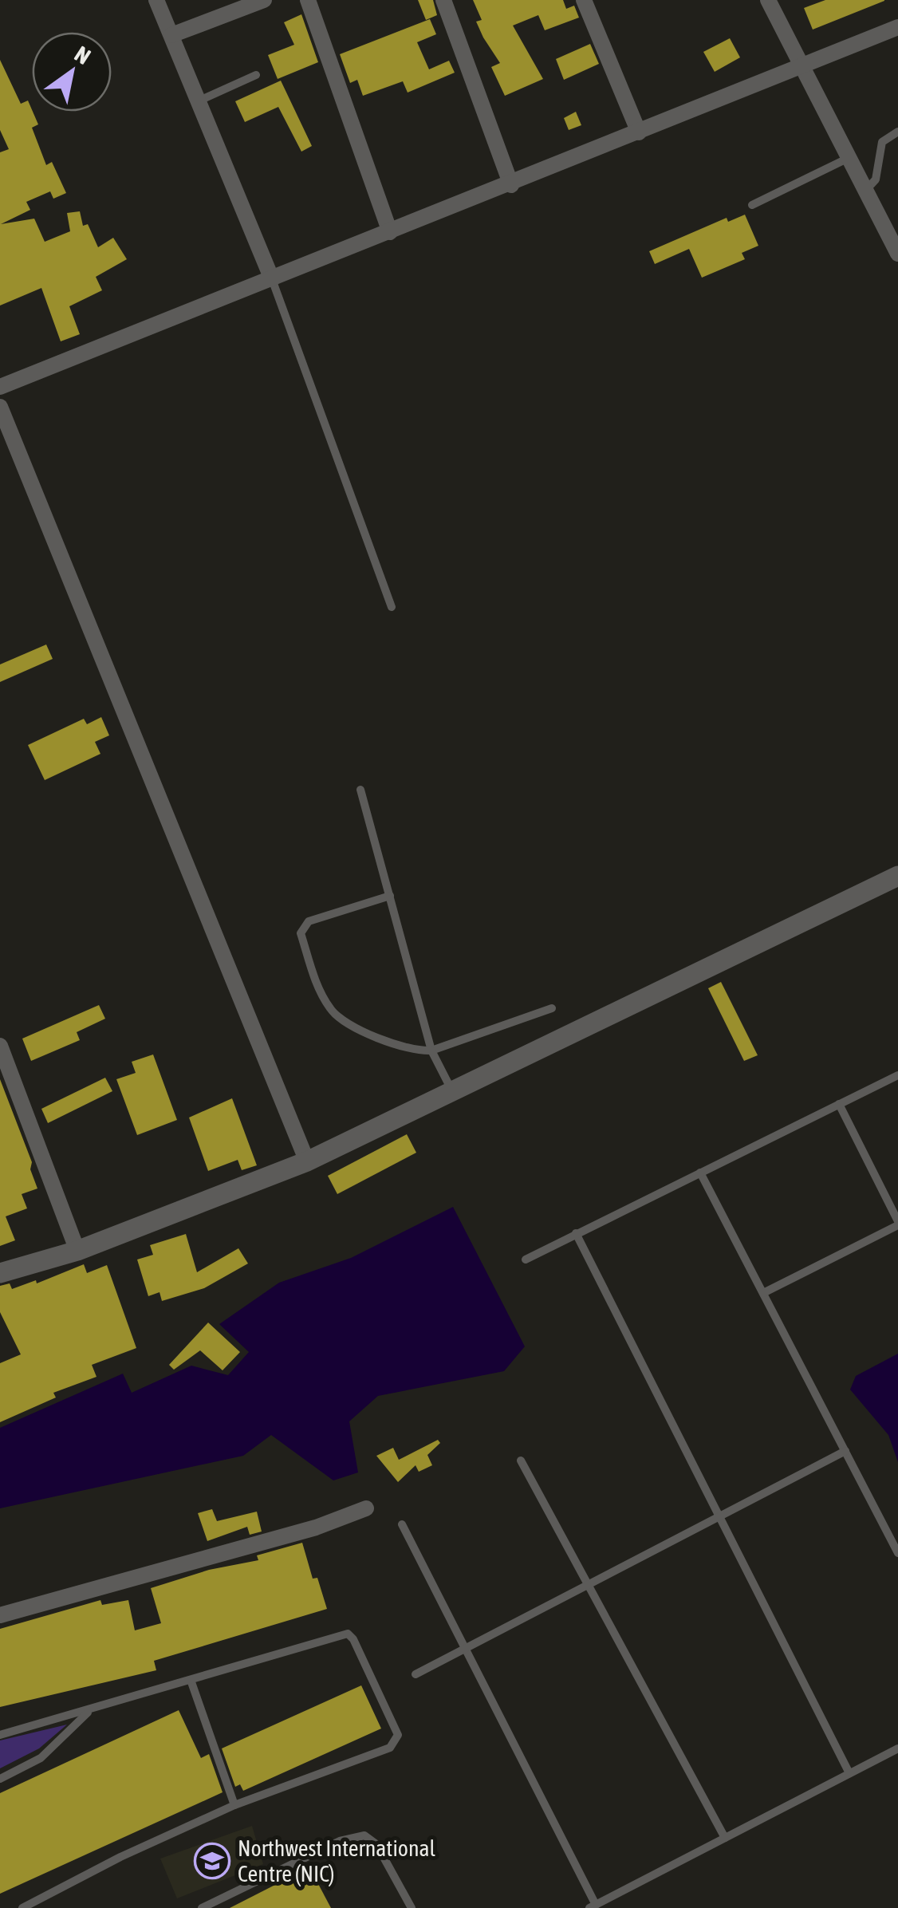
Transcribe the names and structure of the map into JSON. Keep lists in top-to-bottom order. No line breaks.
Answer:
{"places":{"school or university":["Northwest International Centre (NIC)"]},"north":"top right"}
